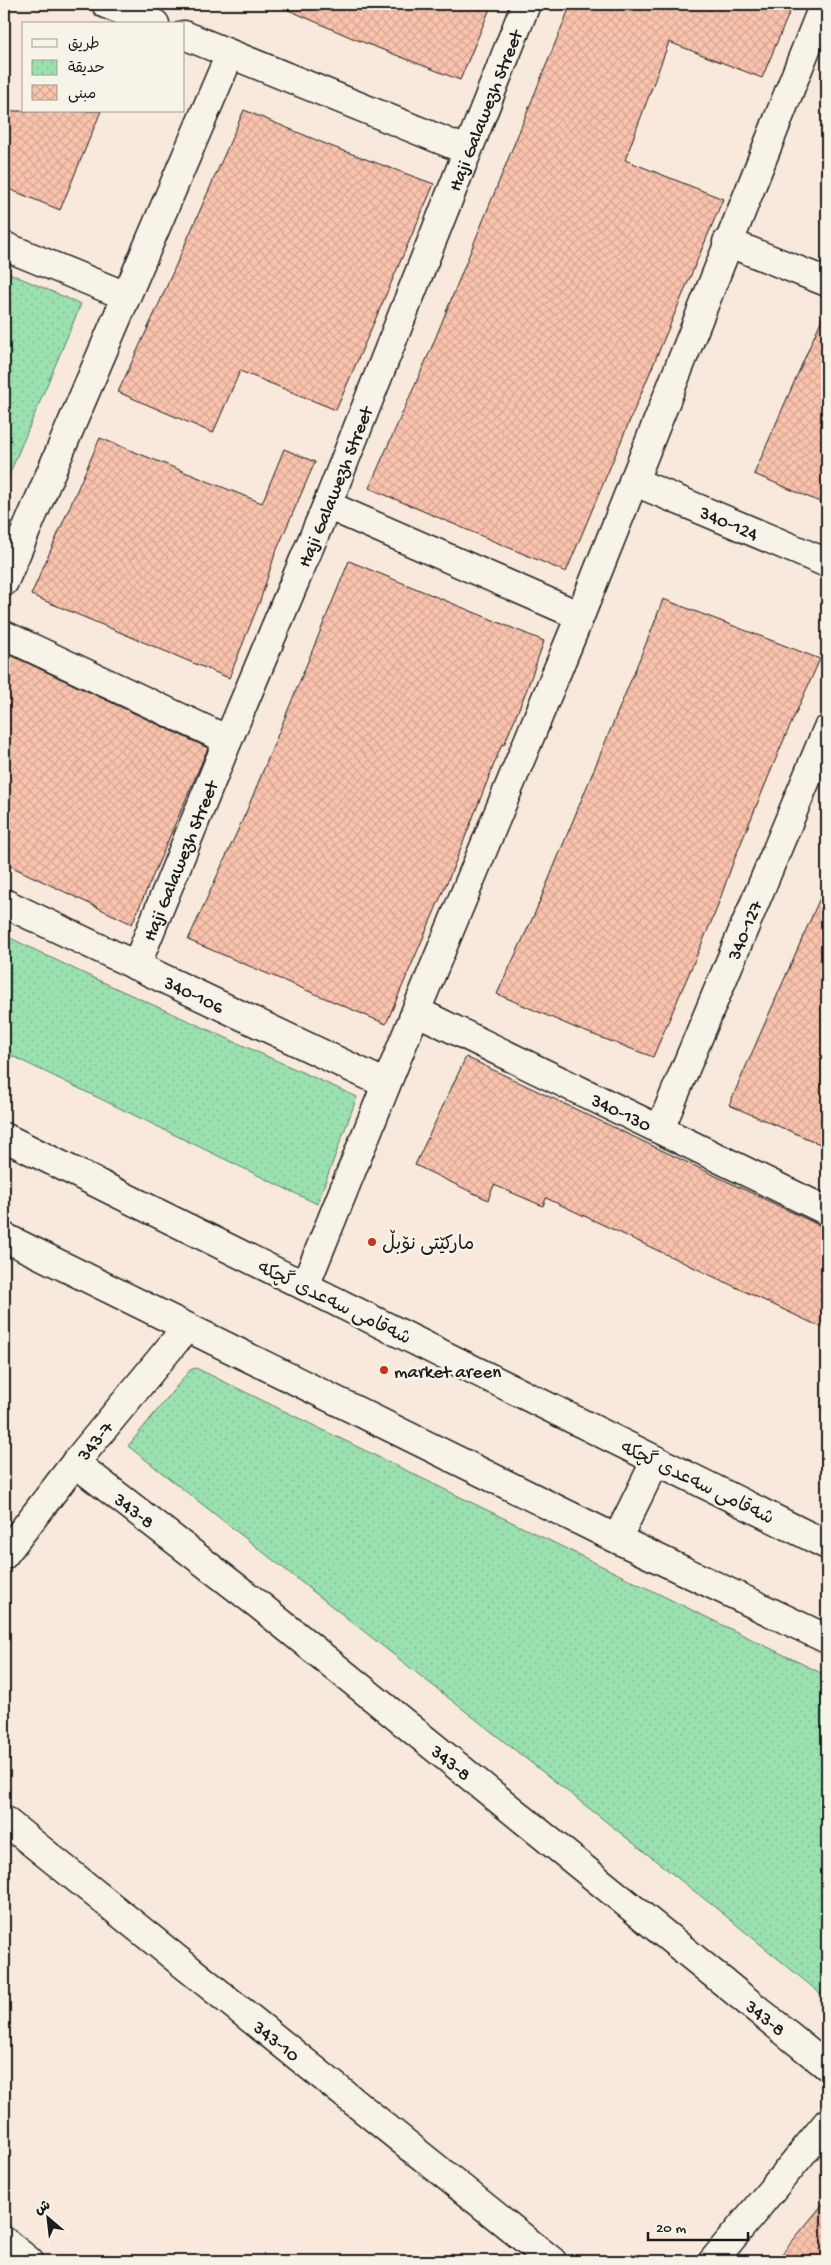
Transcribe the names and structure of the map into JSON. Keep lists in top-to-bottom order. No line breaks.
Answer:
{"streets":{"street":["Haji Galawezh Street","340-124","340-127","340-106","340-130","شەقامی سەعدی گچکە","343-7","343-8","343-10"]},"crossings":[["Haji Galawezh Street","340-106"],["340-127","340-130"],["343-7","343-8"]],"places":["مارکێتی نۆبڵ","market areen"],"legend":["طريق","حديقة","مبنى"],"scale_bar":"20 m","north":"top left"}
